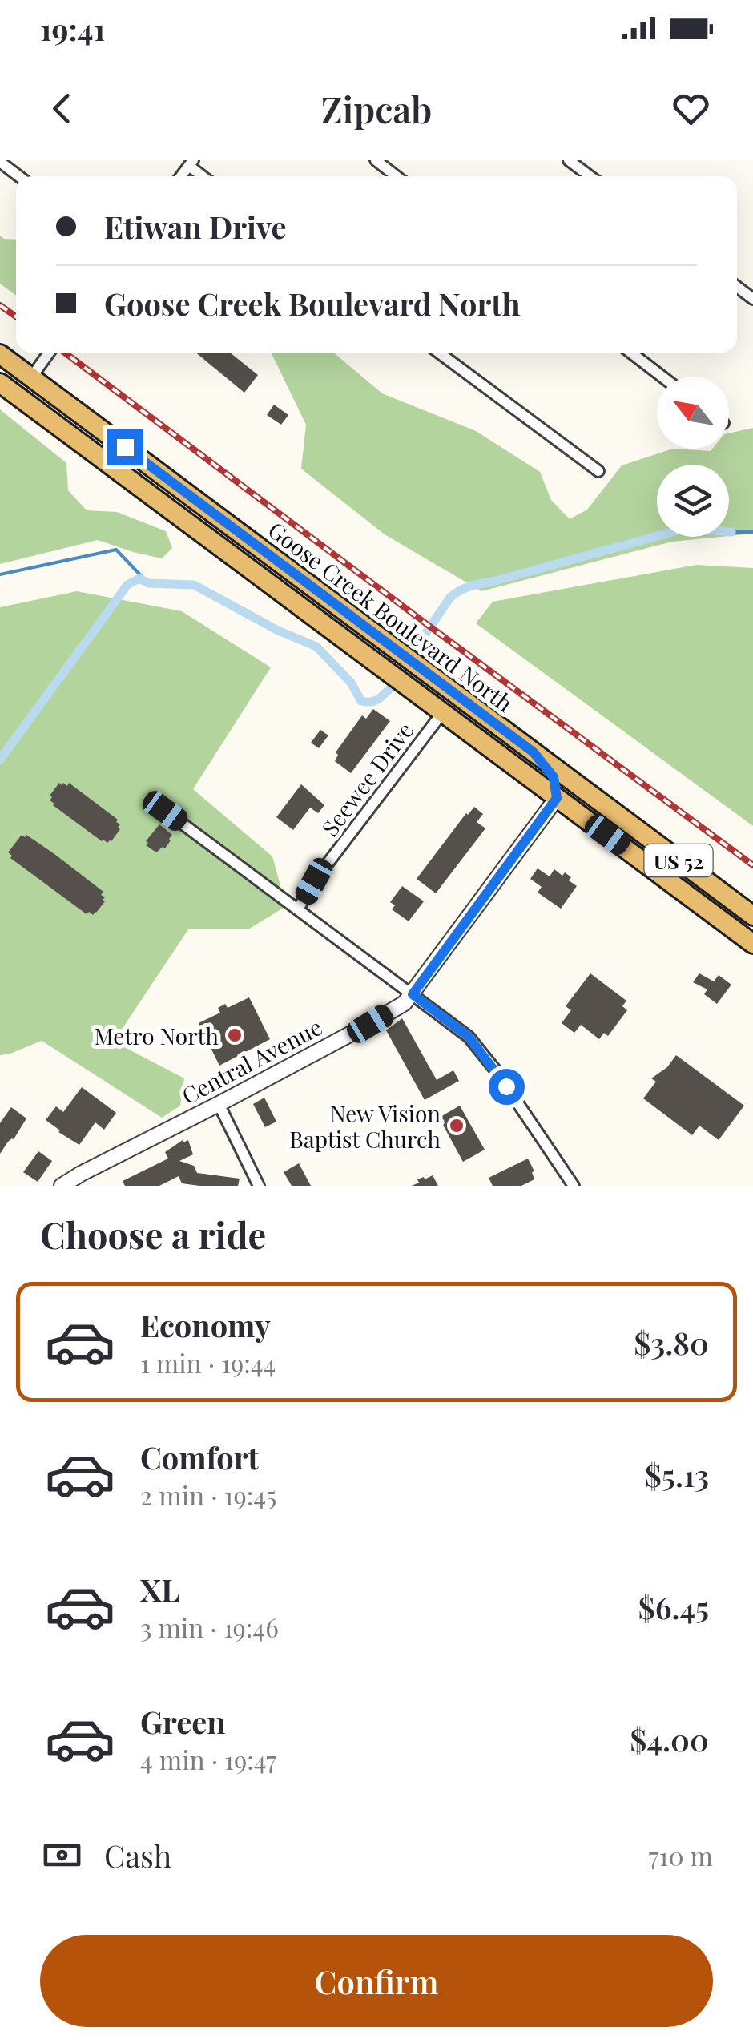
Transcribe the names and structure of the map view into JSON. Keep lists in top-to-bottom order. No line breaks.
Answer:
{"streets":{"highway":["Goose Creek Boulevard North","US 52"],"street":["Seewee Drive","Central Avenue"]},"crossings":[["Seewee Drive","US 52"],["US 52","Central Avenue"]],"places":["Metro North","New Vision Baptist Church"],"north":"top left","page":{"status":"19:41","header":"Zipcab","banner":["Etiwan Drive","Goose Creek Boulevard North"],"heading":"Choose a ride","list":[{"name":"Economy","note":"1 min · 19:44","value":"$3.80"},{"name":"Comfort","note":"2 min · 19:45","value":"$5.13"},{"name":"XL","note":"3 min · 19:46","value":"$6.45"},{"name":"Green","note":"4 min · 19:47","value":"$4.00"}],"pay":["Cash","710 m"],"buttons":"Confirm"}}
